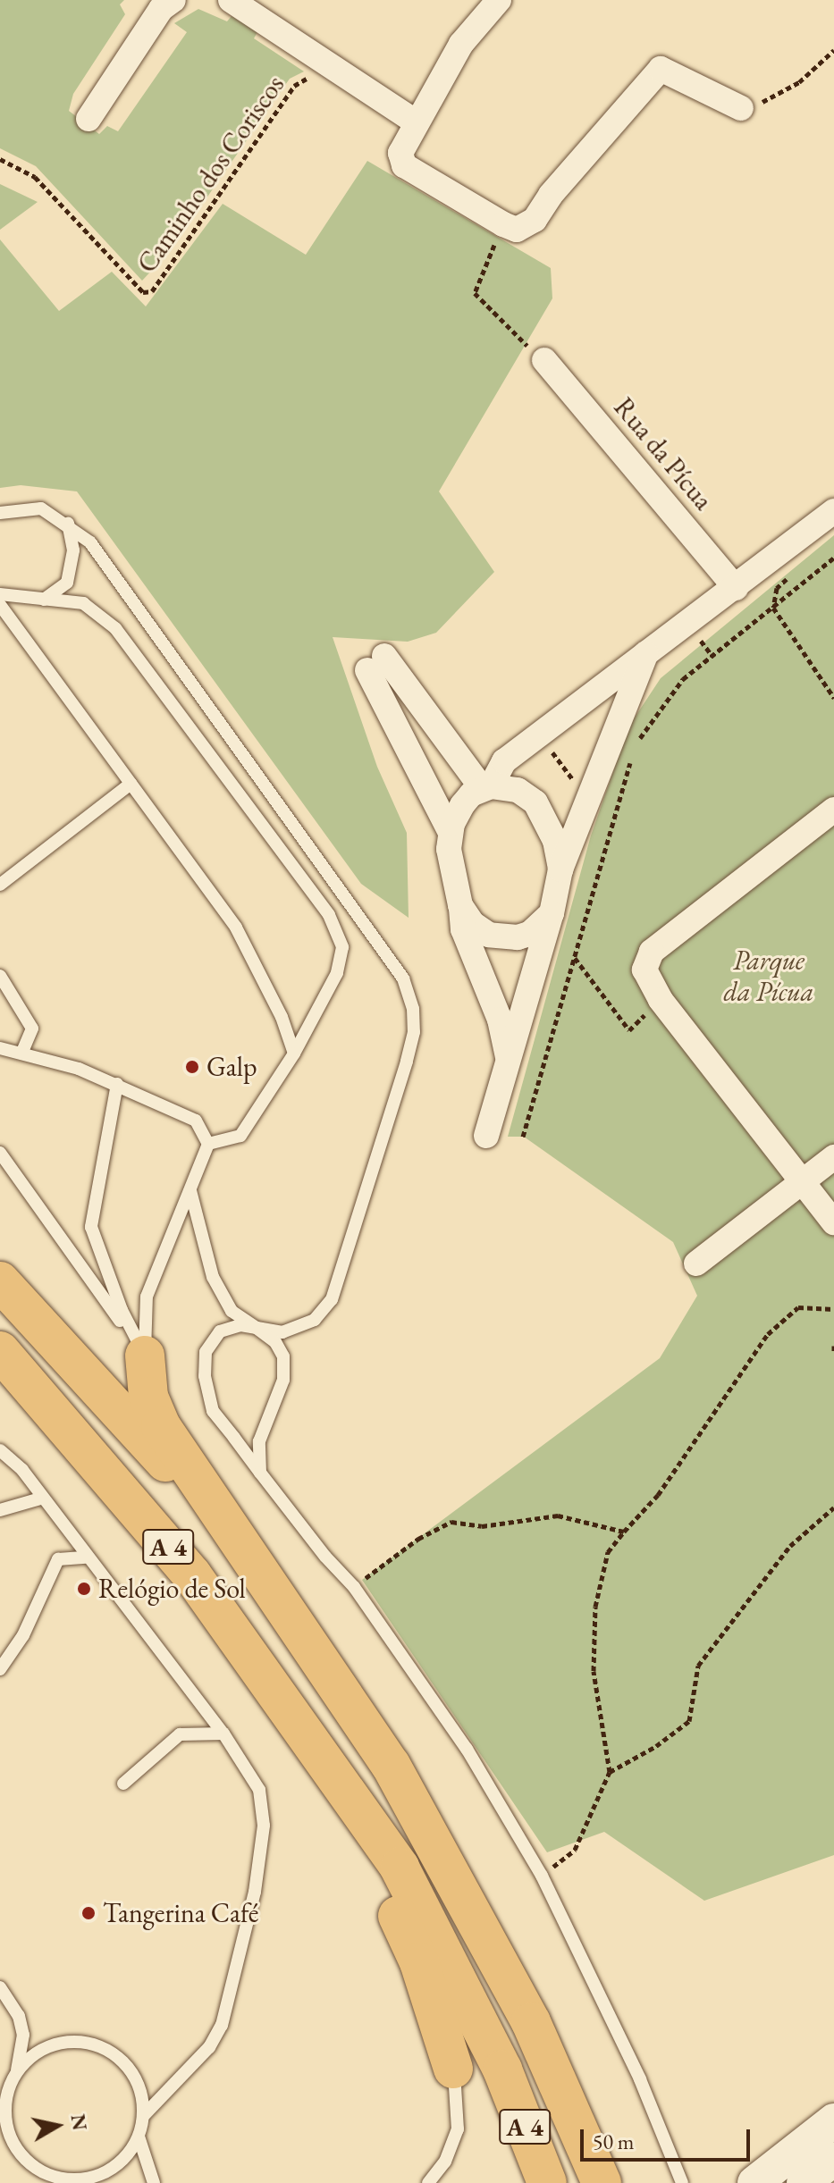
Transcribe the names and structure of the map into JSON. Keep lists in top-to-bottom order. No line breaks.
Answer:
{"streets":{"highway":["A 4"],"street":["Rua da Pícua"],"path":["Caminho dos Coriscos"]},"parks":["Parque da Pícua"],"places":["Galp","Relógio de Sol","Tangerina Café"],"scale_bar":"50 m","north":"right"}
